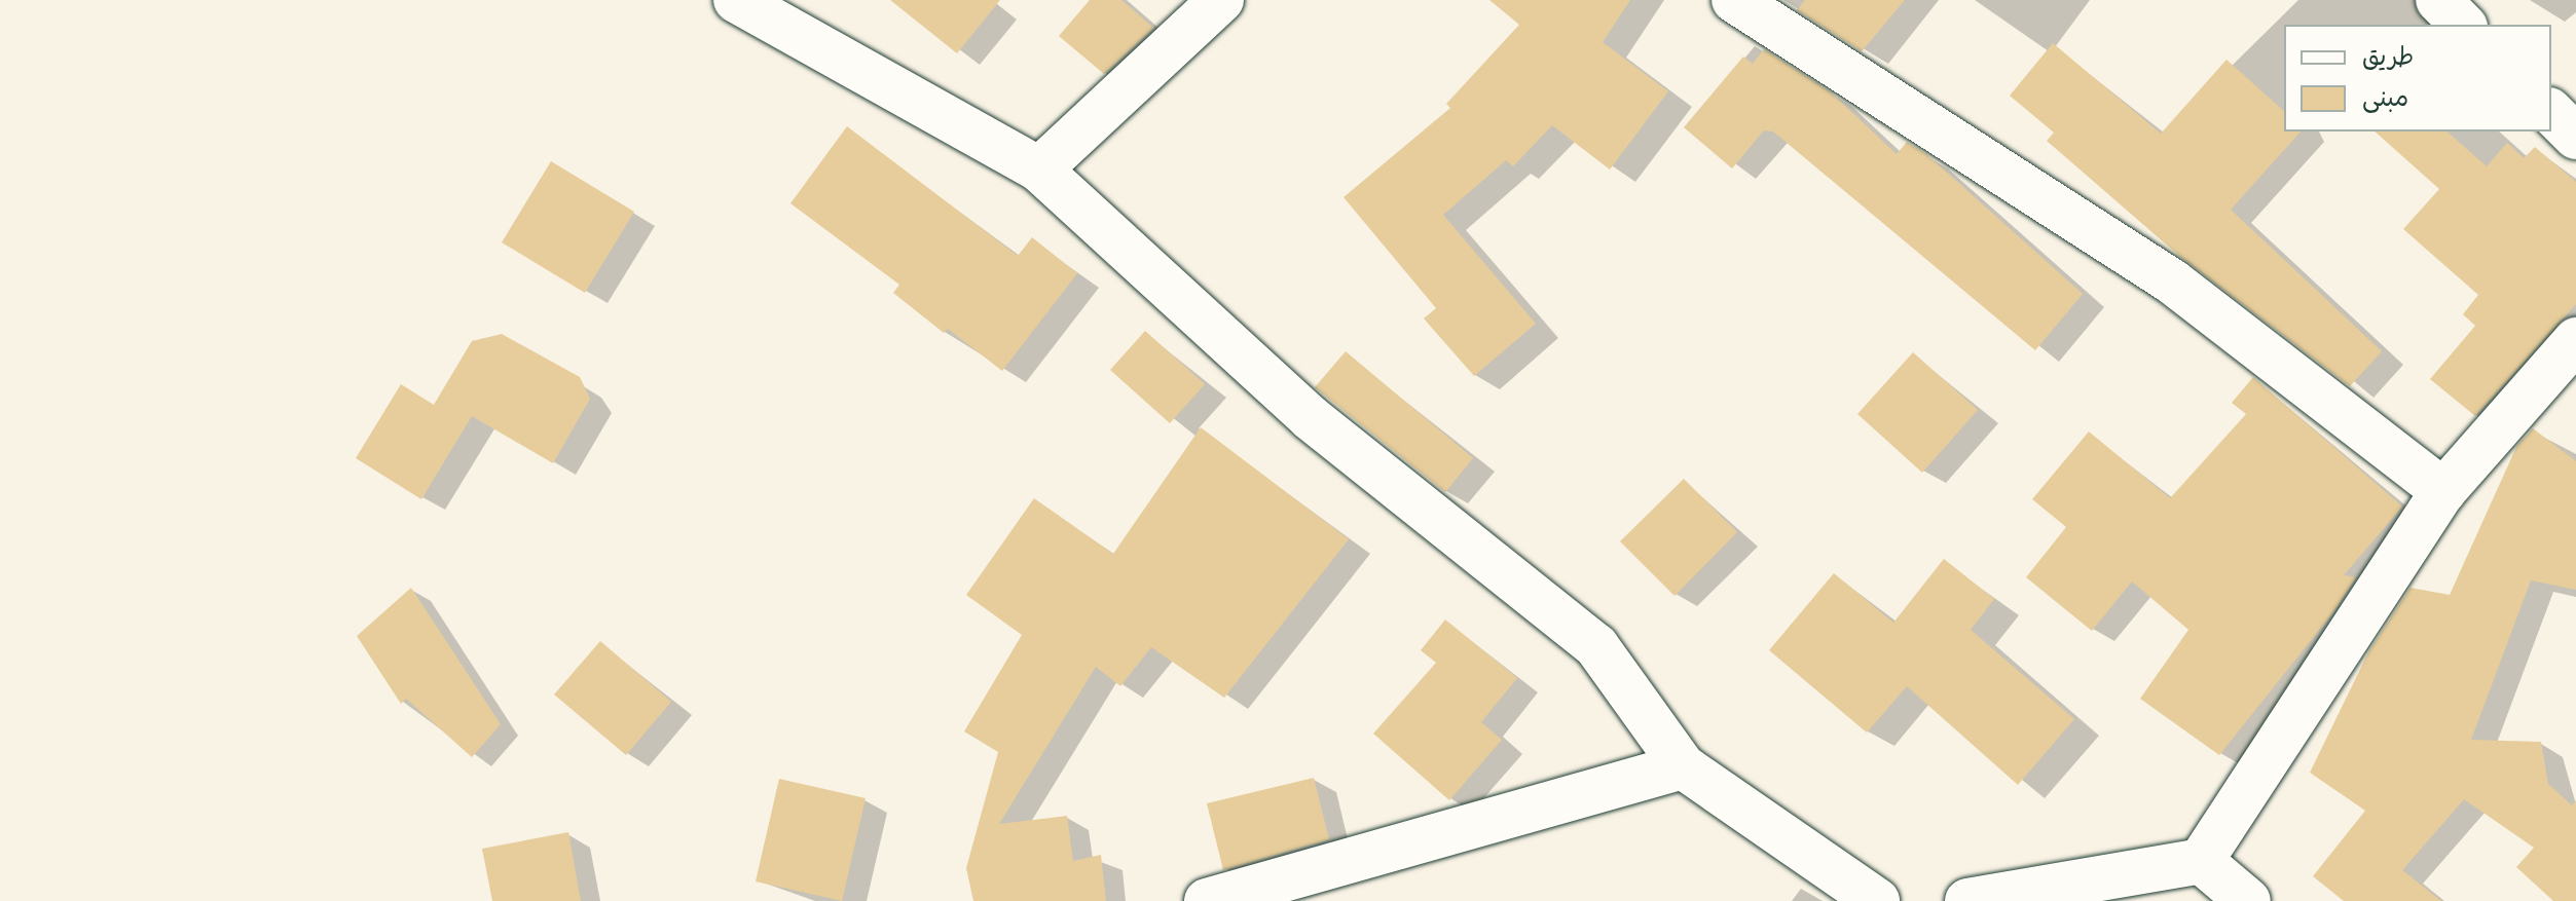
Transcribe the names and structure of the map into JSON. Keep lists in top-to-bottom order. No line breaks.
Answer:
{"legend":["طريق","مبنى"]}
